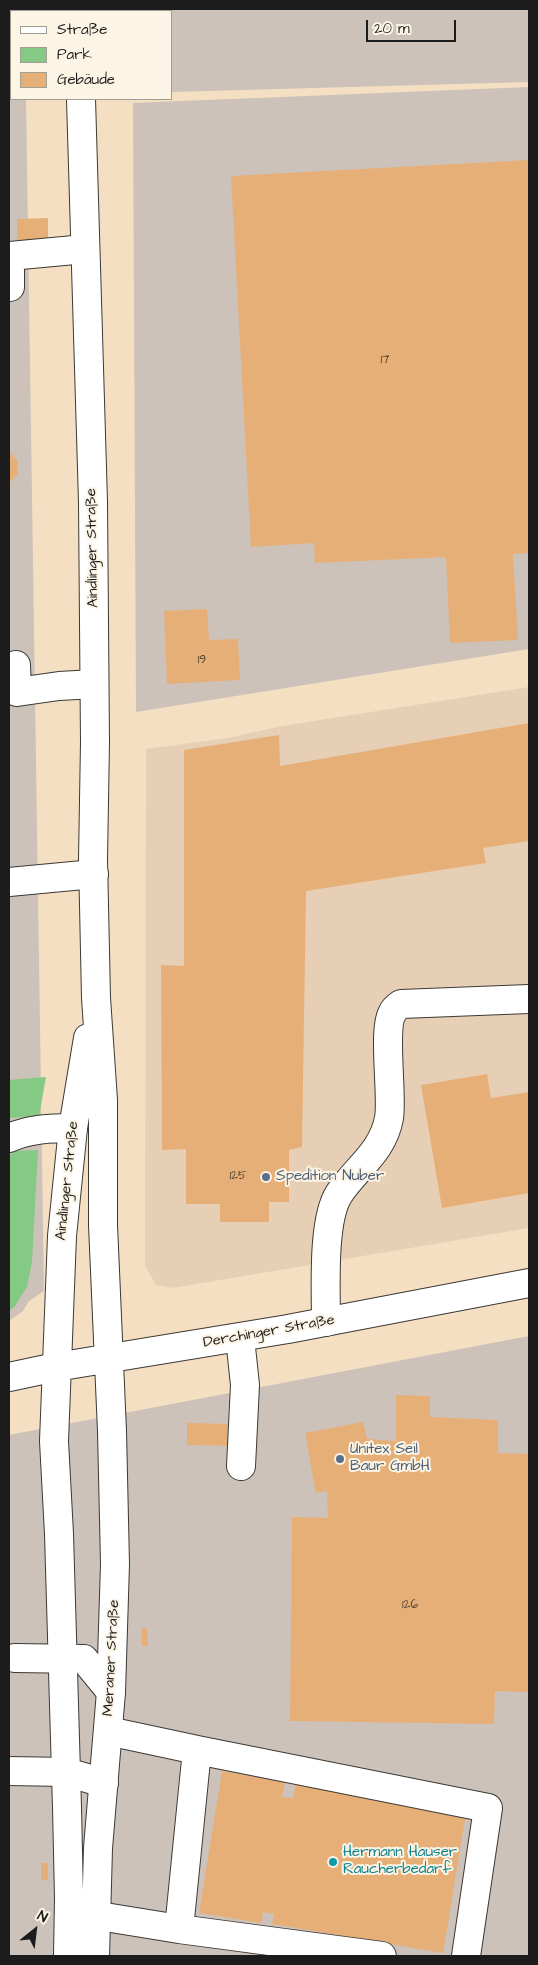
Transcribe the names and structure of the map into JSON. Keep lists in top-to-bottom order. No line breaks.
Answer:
{"streets":{"main road":["Aindlinger Straße","Derchinger Straße","Meraner Straße"]},"crossings":[["Aindlinger Straße","Derchinger Straße"],["Aindlinger Straße","Meraner Straße"],["Derchinger Straße","Meraner Straße"]],"places":["Spedition Nuber","Unitex Seil Baur GmbH","Hermann Hauser Raucherbedarf"],"house_numbers":["17","19","125","126"],"legend":["Straße","Park","Gebäude"],"scale_bar":"20 m","north":"top right"}
